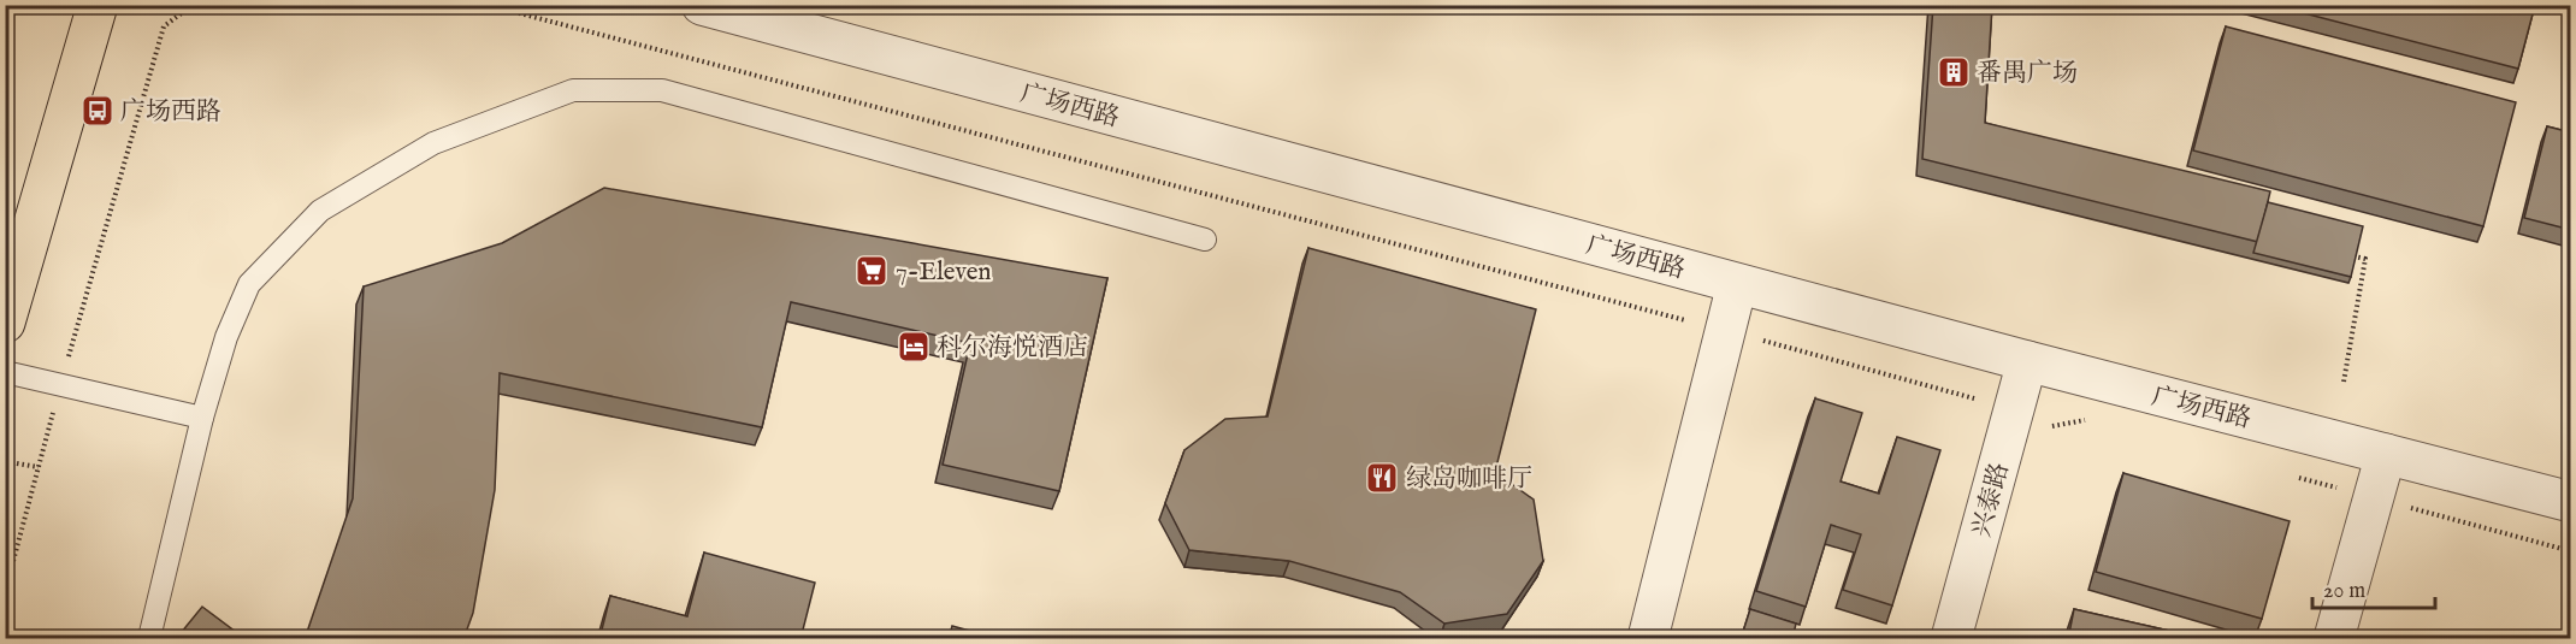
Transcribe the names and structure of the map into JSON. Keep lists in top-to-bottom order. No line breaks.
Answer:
{"streets":{"street":["广场西路","兴泰路"]},"crossings":[["广场西路","兴泰路"]],"places":{"building":["番禺广场"],"bus stop":["广场西路"],"supermarket":["7-Eleven"],"hotel":["科尔海悦酒店"],"restaurant":["绿岛咖啡厅"]},"scale_bar":"20 m"}
